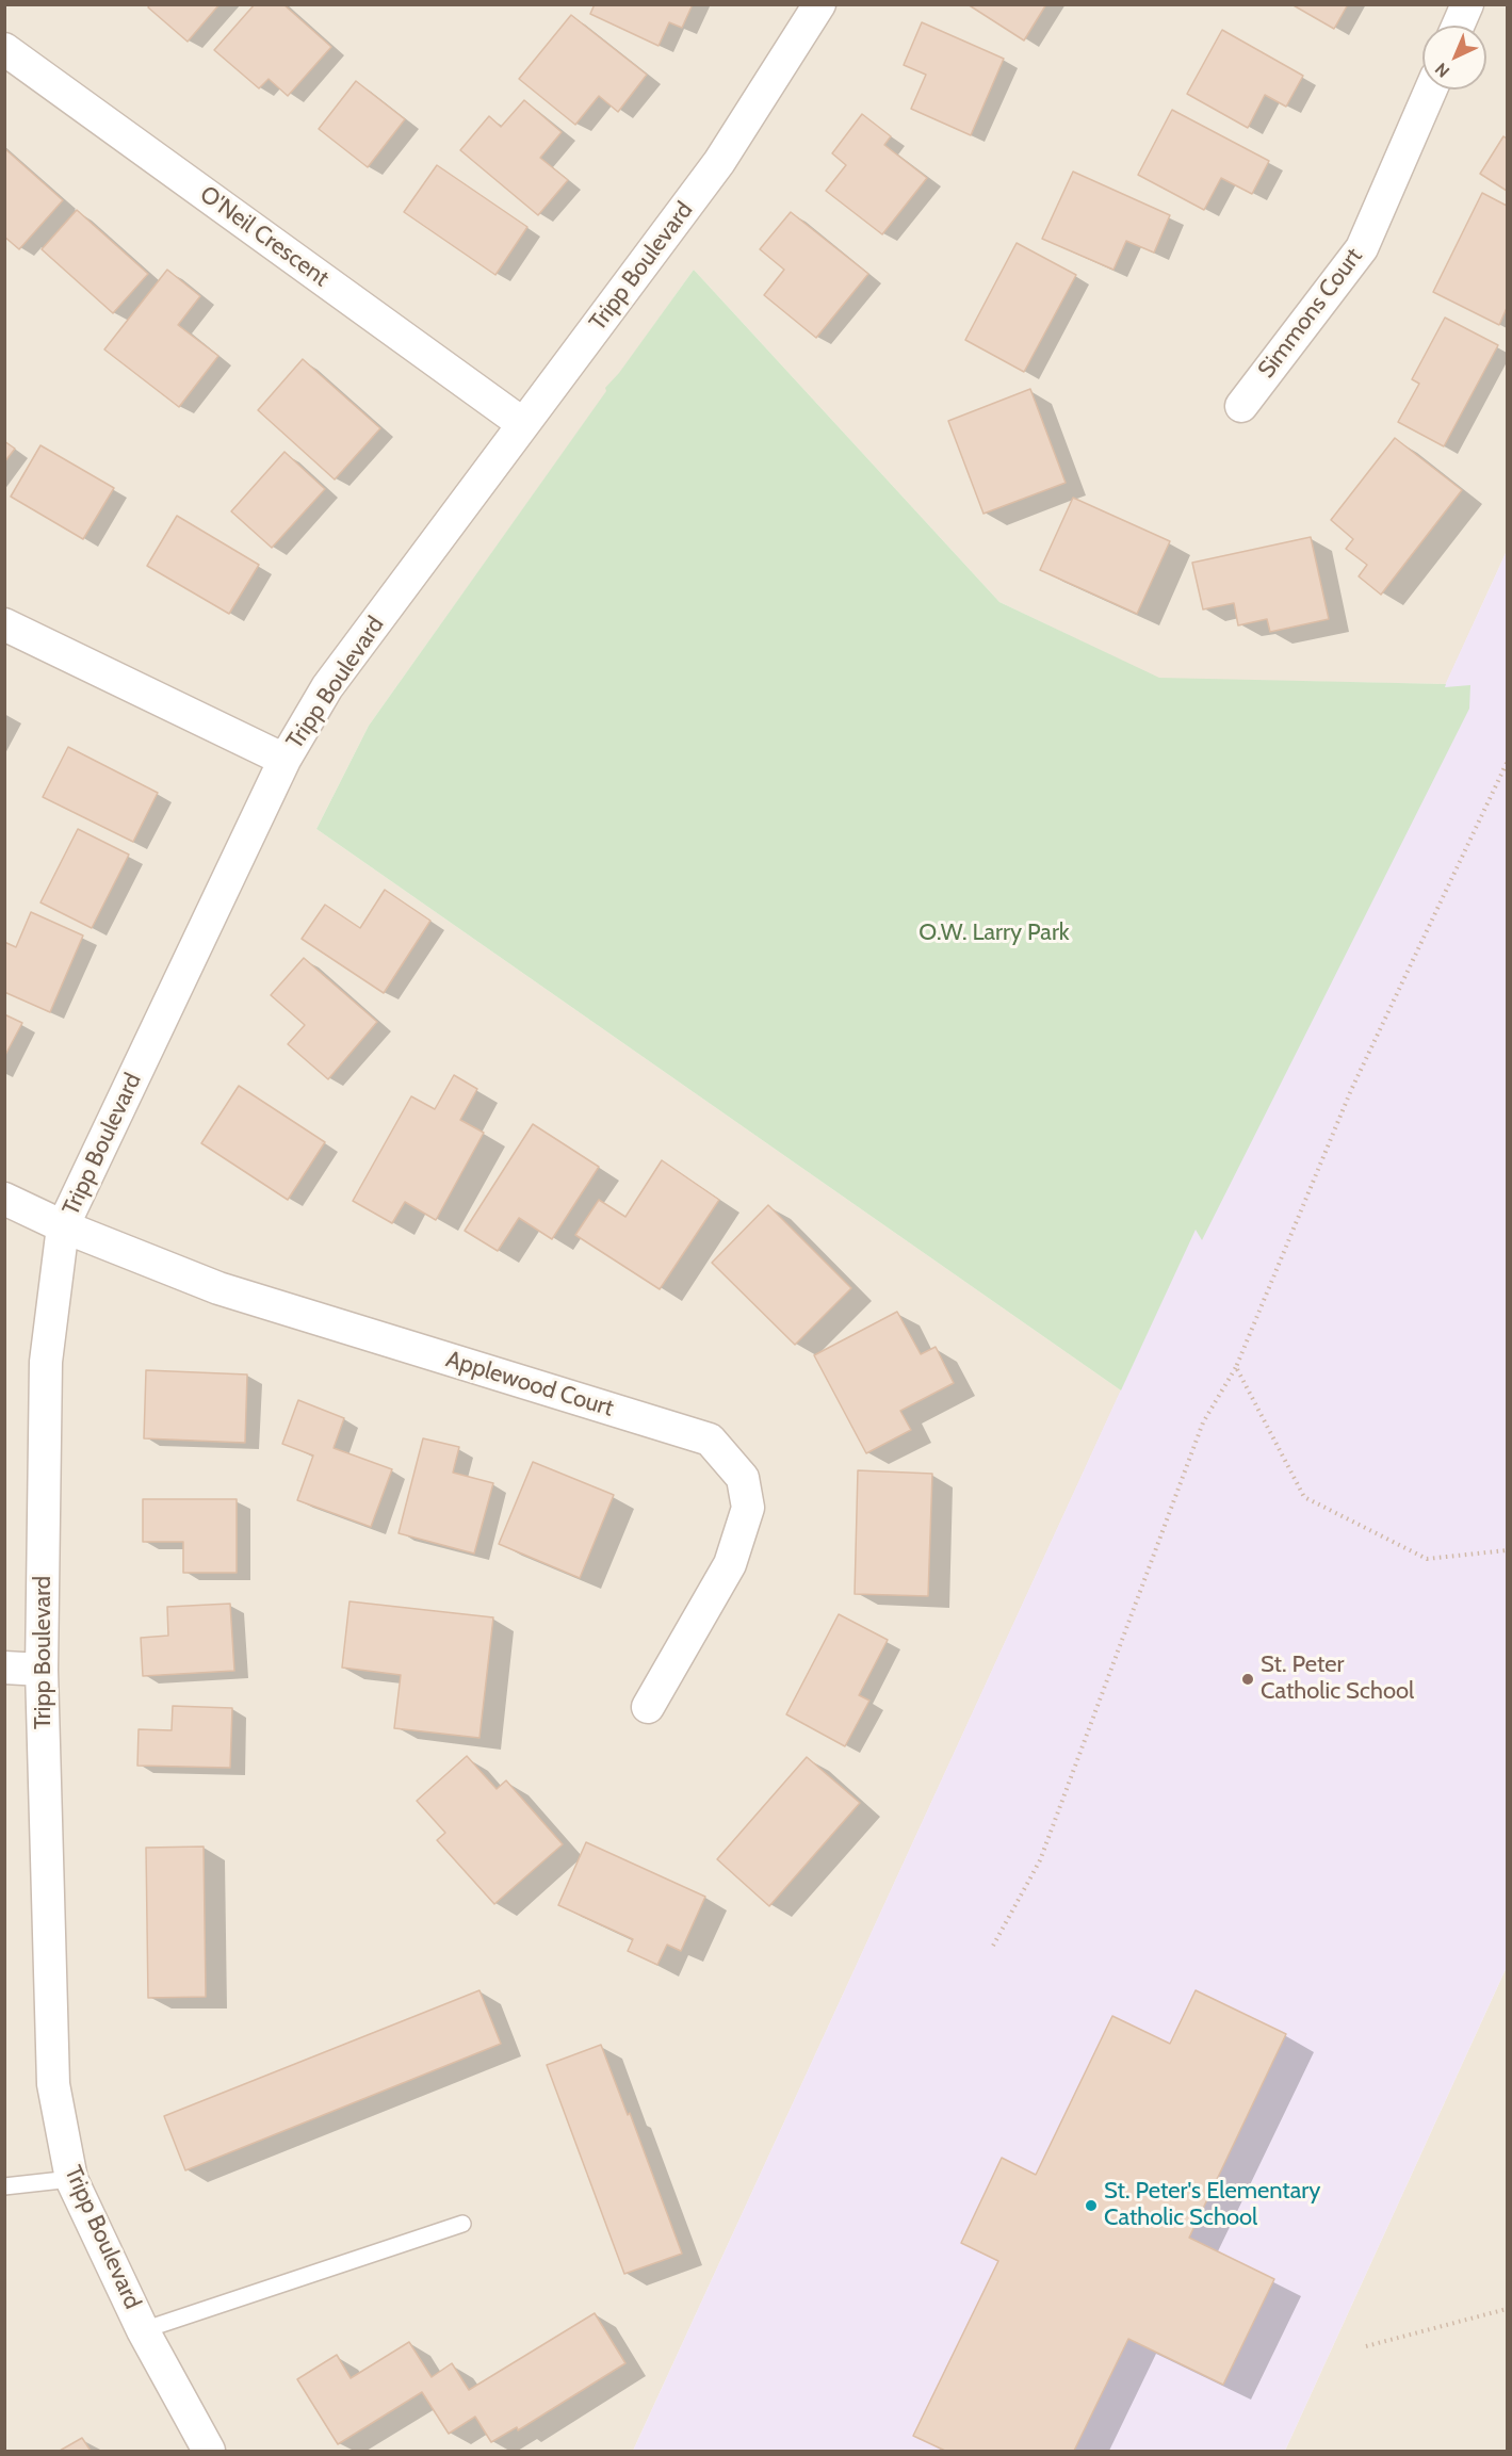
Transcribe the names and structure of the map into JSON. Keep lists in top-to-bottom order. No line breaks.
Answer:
{"streets":{"street":["O'Neil Crescent","Tripp Boulevard","Simmons Court","Applewood Court"]},"crossings":[["O'Neil Crescent","Tripp Boulevard"],["Tripp Boulevard","Applewood Court"]],"parks":["O.W. Larry Park"],"places":["St. Peter Catholic School","St. Peter's Elementary Catholic School"],"north":"bottom left"}
